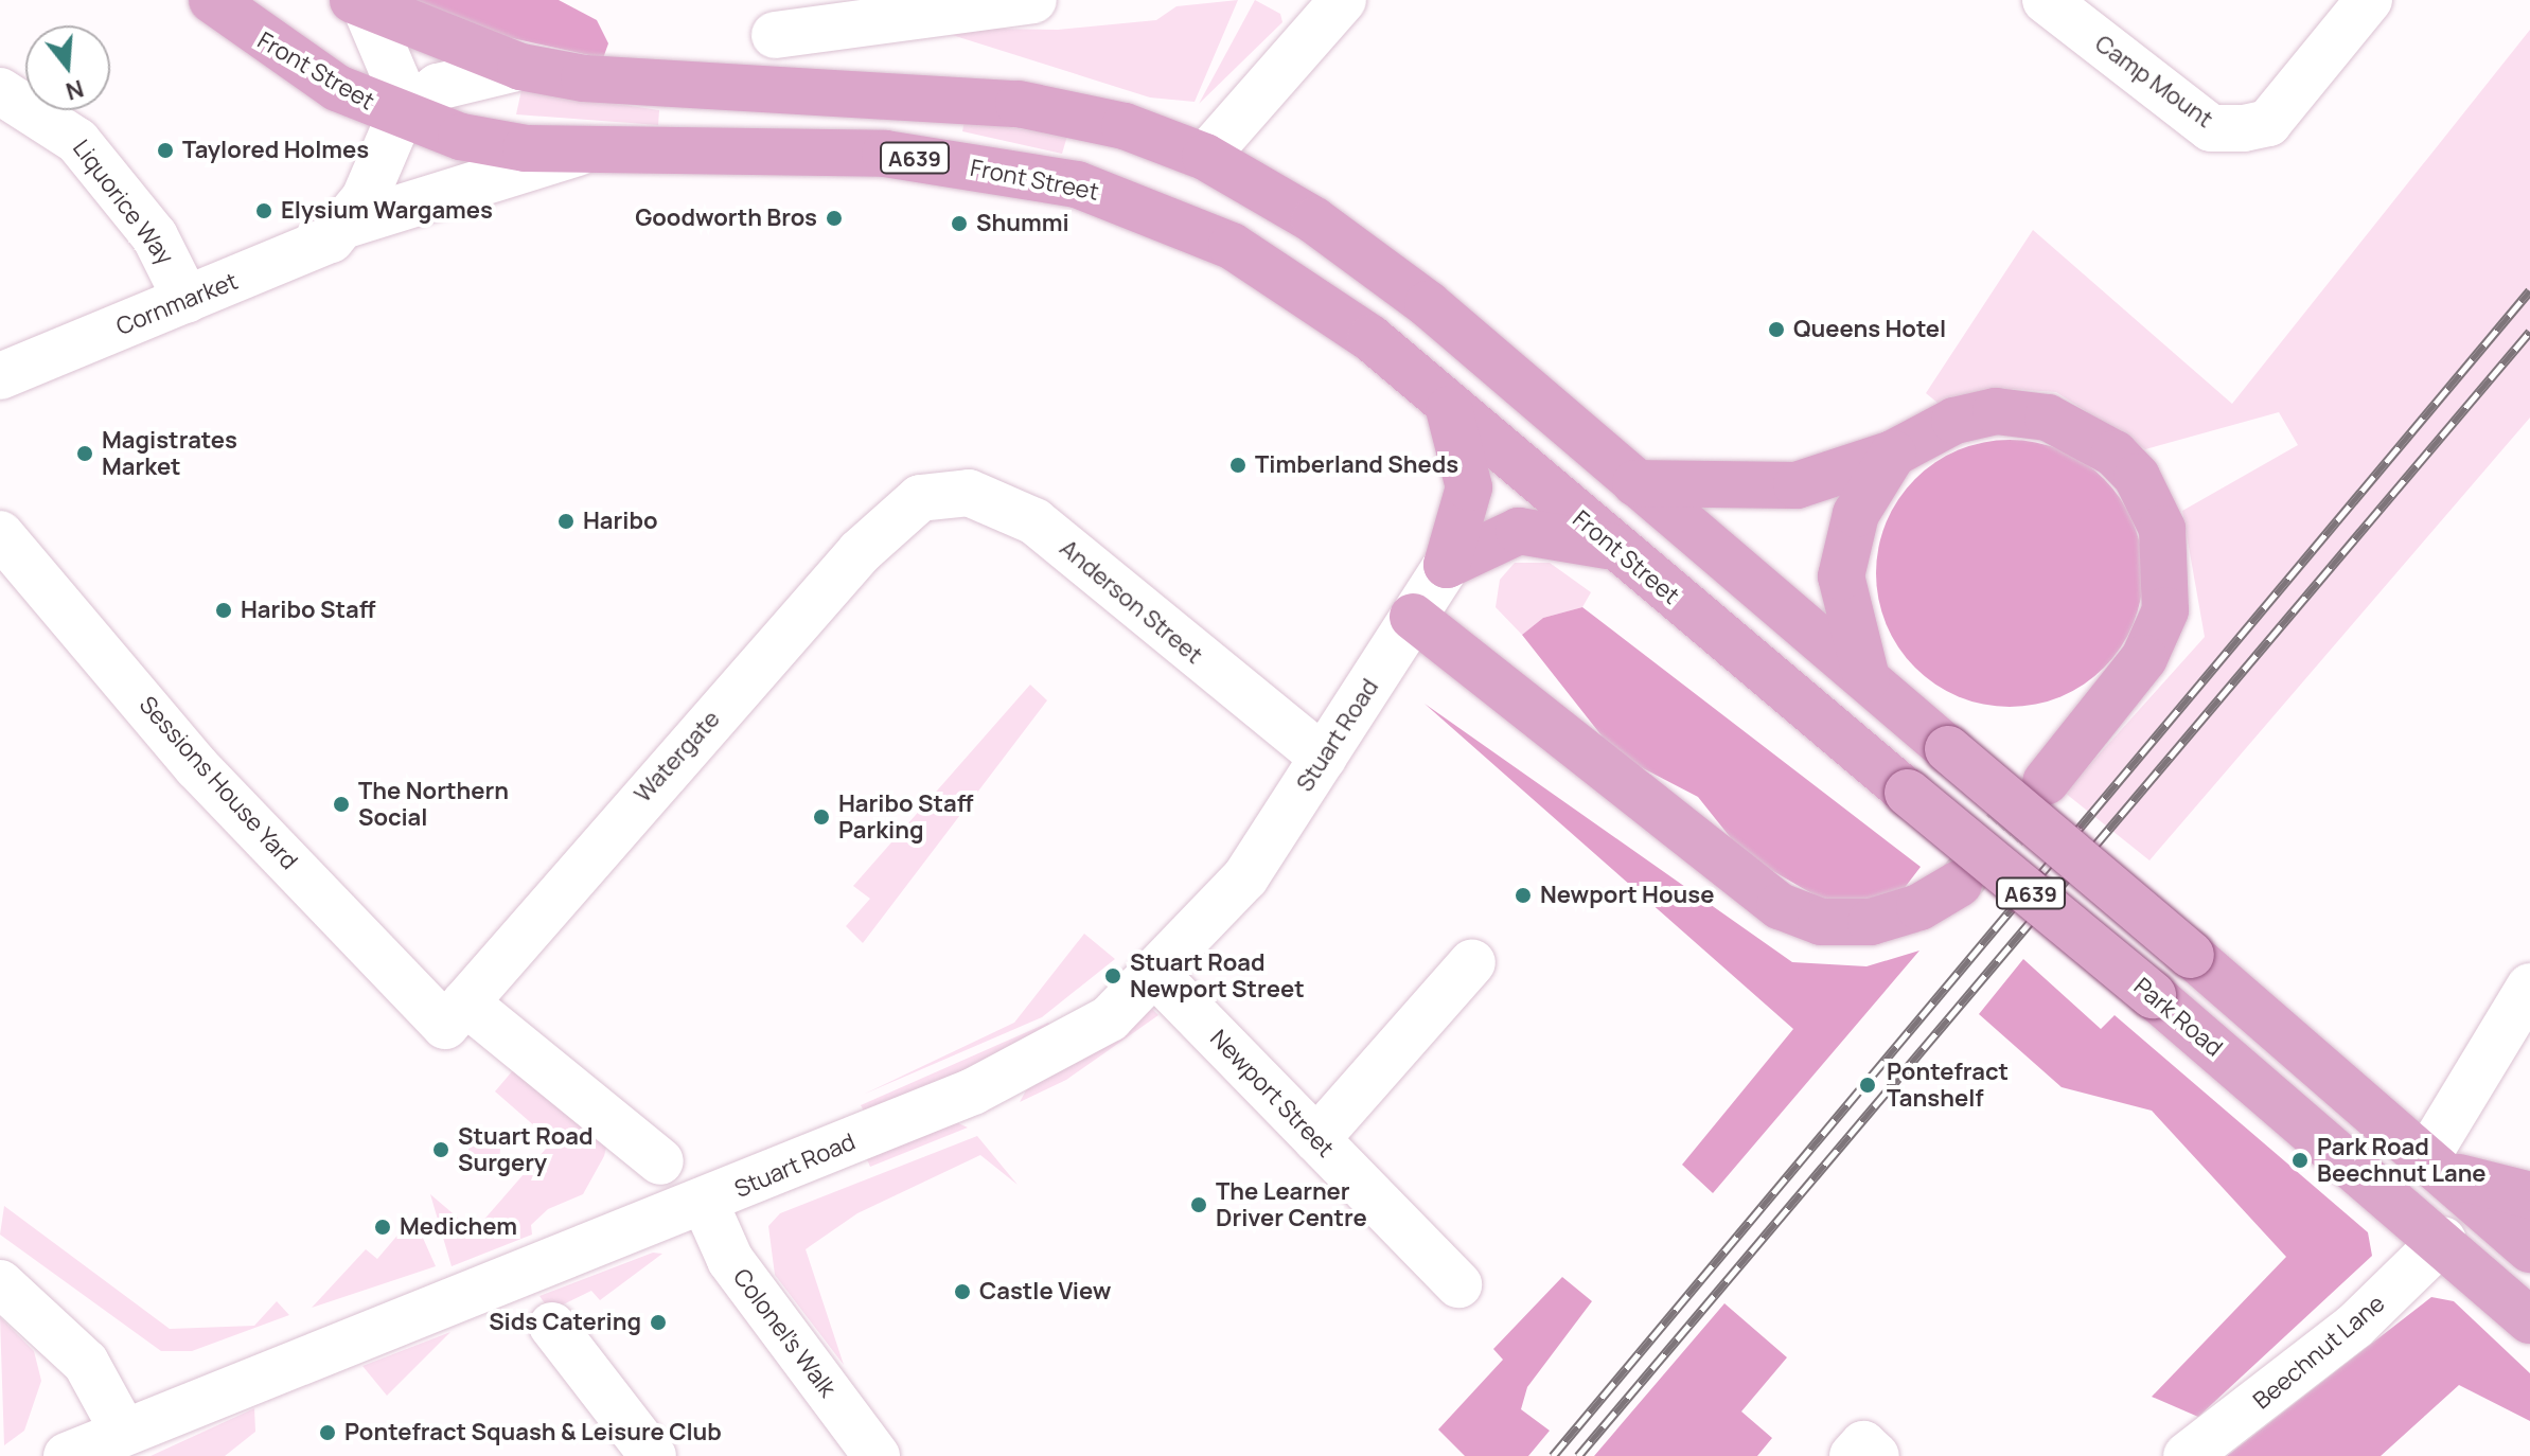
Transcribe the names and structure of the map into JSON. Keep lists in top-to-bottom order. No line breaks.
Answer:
{"streets":{"main road":["Front Street","A639","Park Road"],"street":["Camp Mount","Liquorice Way","Cornmarket","Anderson Street","Stuart Road","Watergate","Sessions House Yard","Newport Street","Colonel's Walk","Beechnut Lane"]},"crossings":[["Front Street","Cornmarket"],["Front Street","Park Road"],["Liquorice Way","Cornmarket"],["Anderson Street","Stuart Road"],["Anderson Street","Watergate"],["Stuart Road","Newport Street"],["Stuart Road","Colonel's Walk"],["Watergate","Sessions House Yard"],["Park Road","Beechnut Lane"]],"places":["Taylored Holmes","Elysium Wargames","Goodworth Bros","Shummi","Queens Hotel","Magistrates Market","Timberland Sheds","Haribo","Haribo Staff","The Northern Social","Haribo Staff Parking","Newport House","Stuart Road Newport Street","Pontefract Tanshelf","Stuart Road Surgery","Park Road Beechnut Lane","The Learner Driver Centre","Medichem","Castle View","Sids Catering","Pontefract Squash & Leisure Club"],"north":"bottom"}
